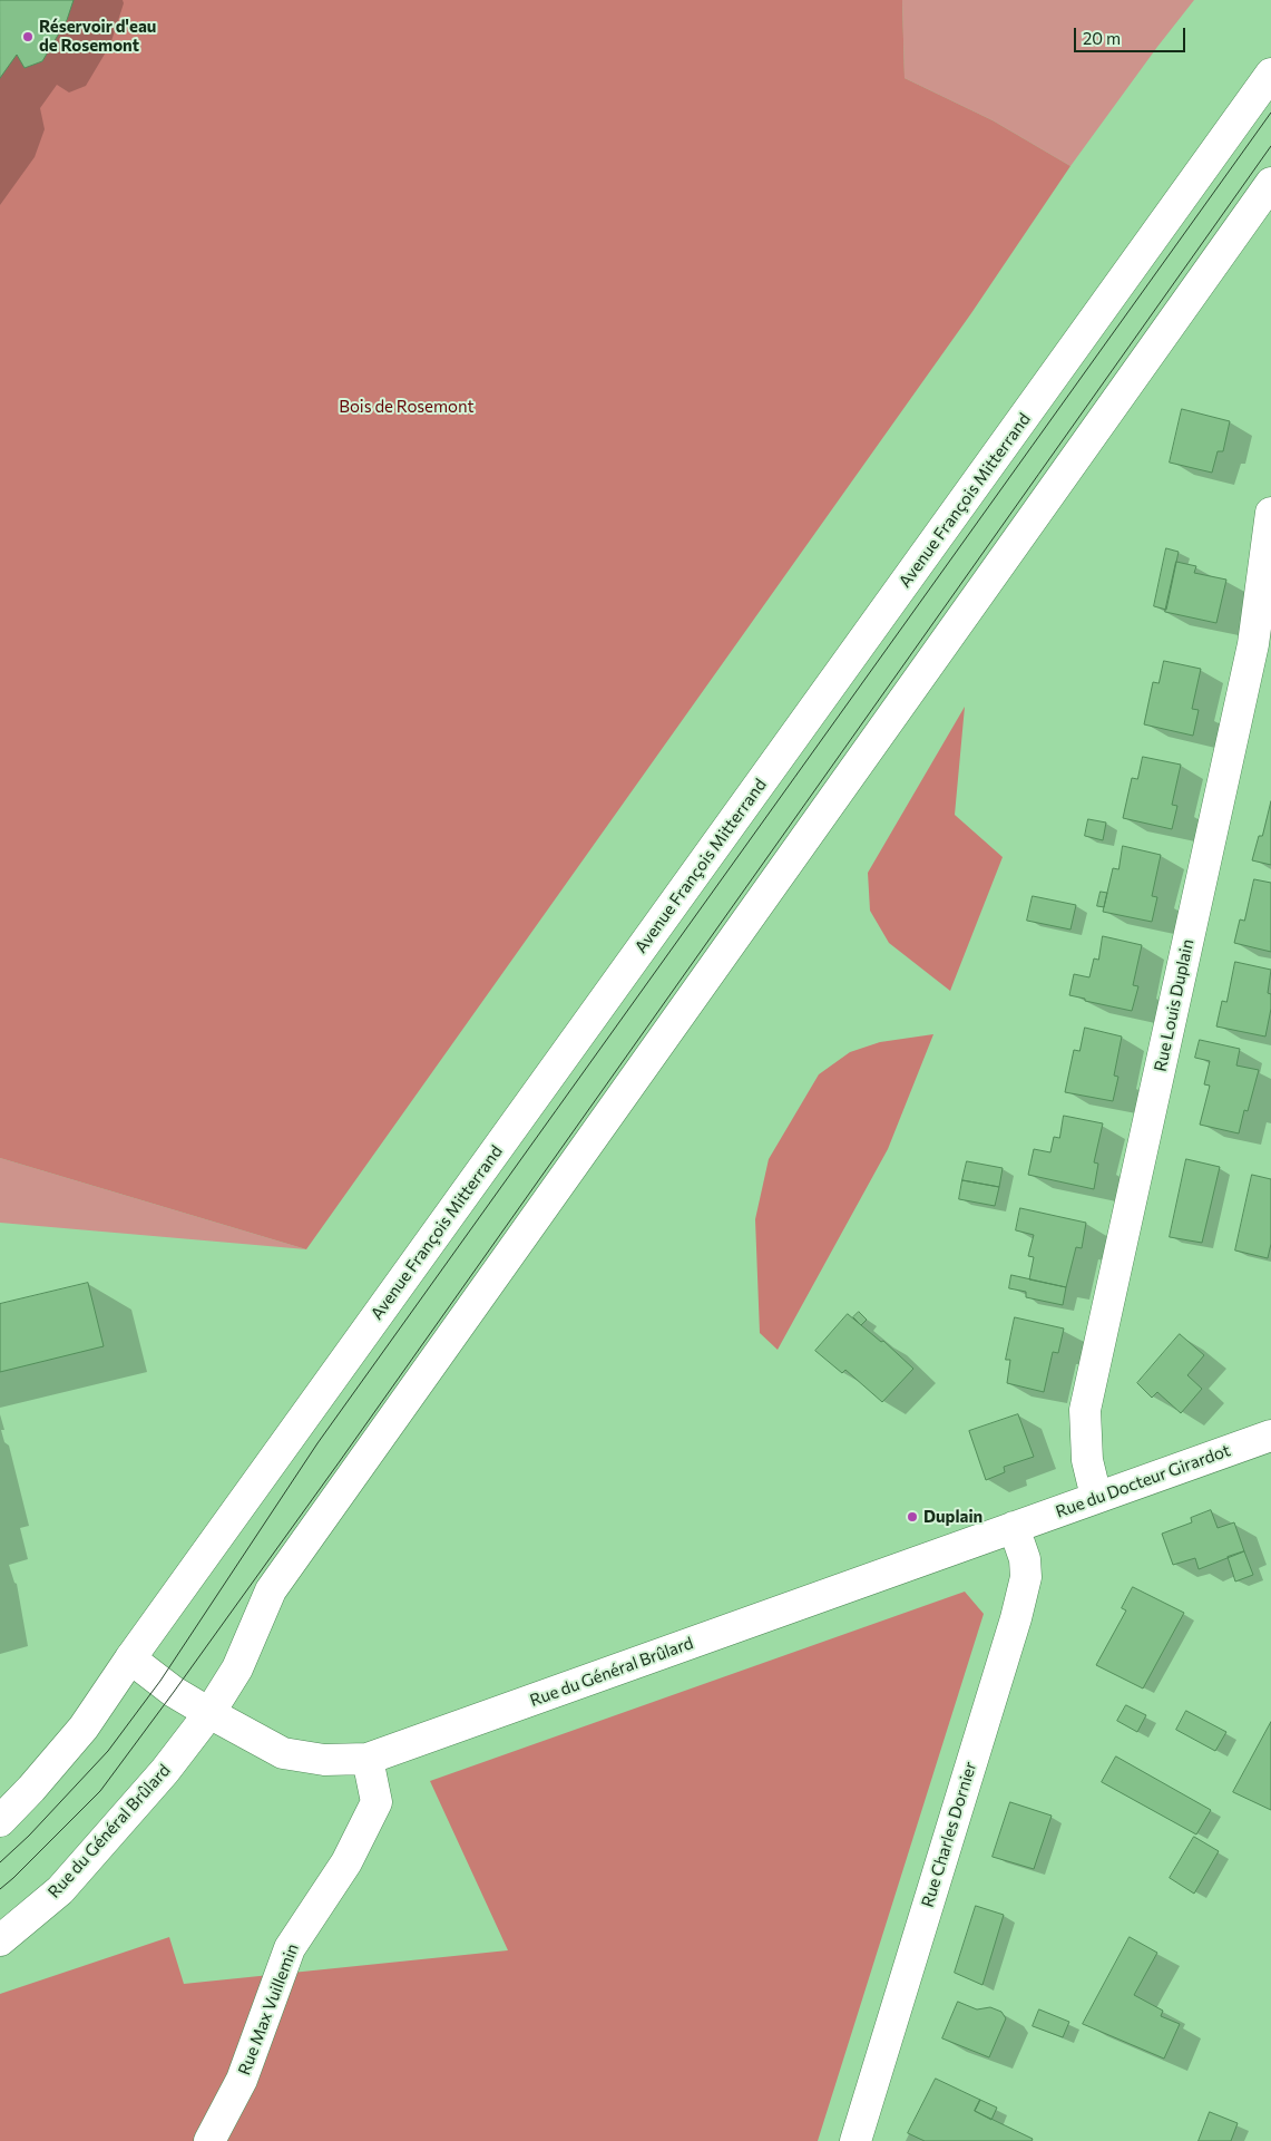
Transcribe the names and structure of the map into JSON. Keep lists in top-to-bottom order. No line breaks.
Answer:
{"streets":{"main road":["Avenue François Mitterrand","Rue Louis Duplain","Rue du Docteur Girardot","Rue du Général Brûlard","Rue Charles Dornier","Rue Max Vuillemin"]},"crossings":[["Avenue François Mitterrand","Rue du Général Brûlard"],["Rue Louis Duplain","Rue du Docteur Girardot"],["Rue du Docteur Girardot","Rue du Général Brûlard"],["Rue du Docteur Girardot","Rue Charles Dornier"],["Rue du Général Brûlard","Rue Charles Dornier"],["Rue du Général Brûlard","Rue Max Vuillemin"]],"parks":["Bois de Rosemont"],"places":["Réservoir d'eau de Rosemont","Duplain"],"scale_bar":"20 m"}
